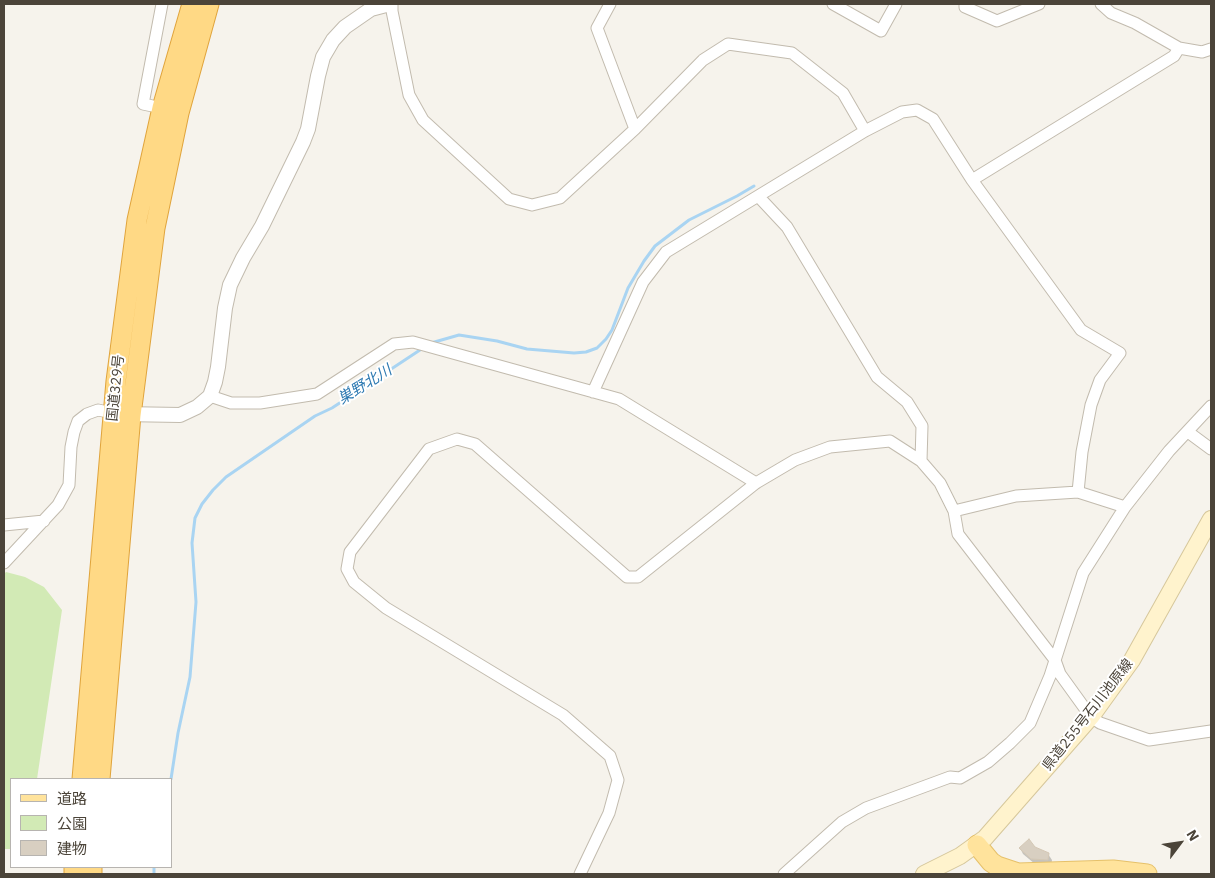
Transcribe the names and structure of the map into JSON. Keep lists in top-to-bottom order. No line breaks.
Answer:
{"streets":{"highway":["国道329号"],"main road":["県道255号石川池原線"]},"water":["巣野北川"],"legend":["道路","公園","建物"],"north":"top right"}
